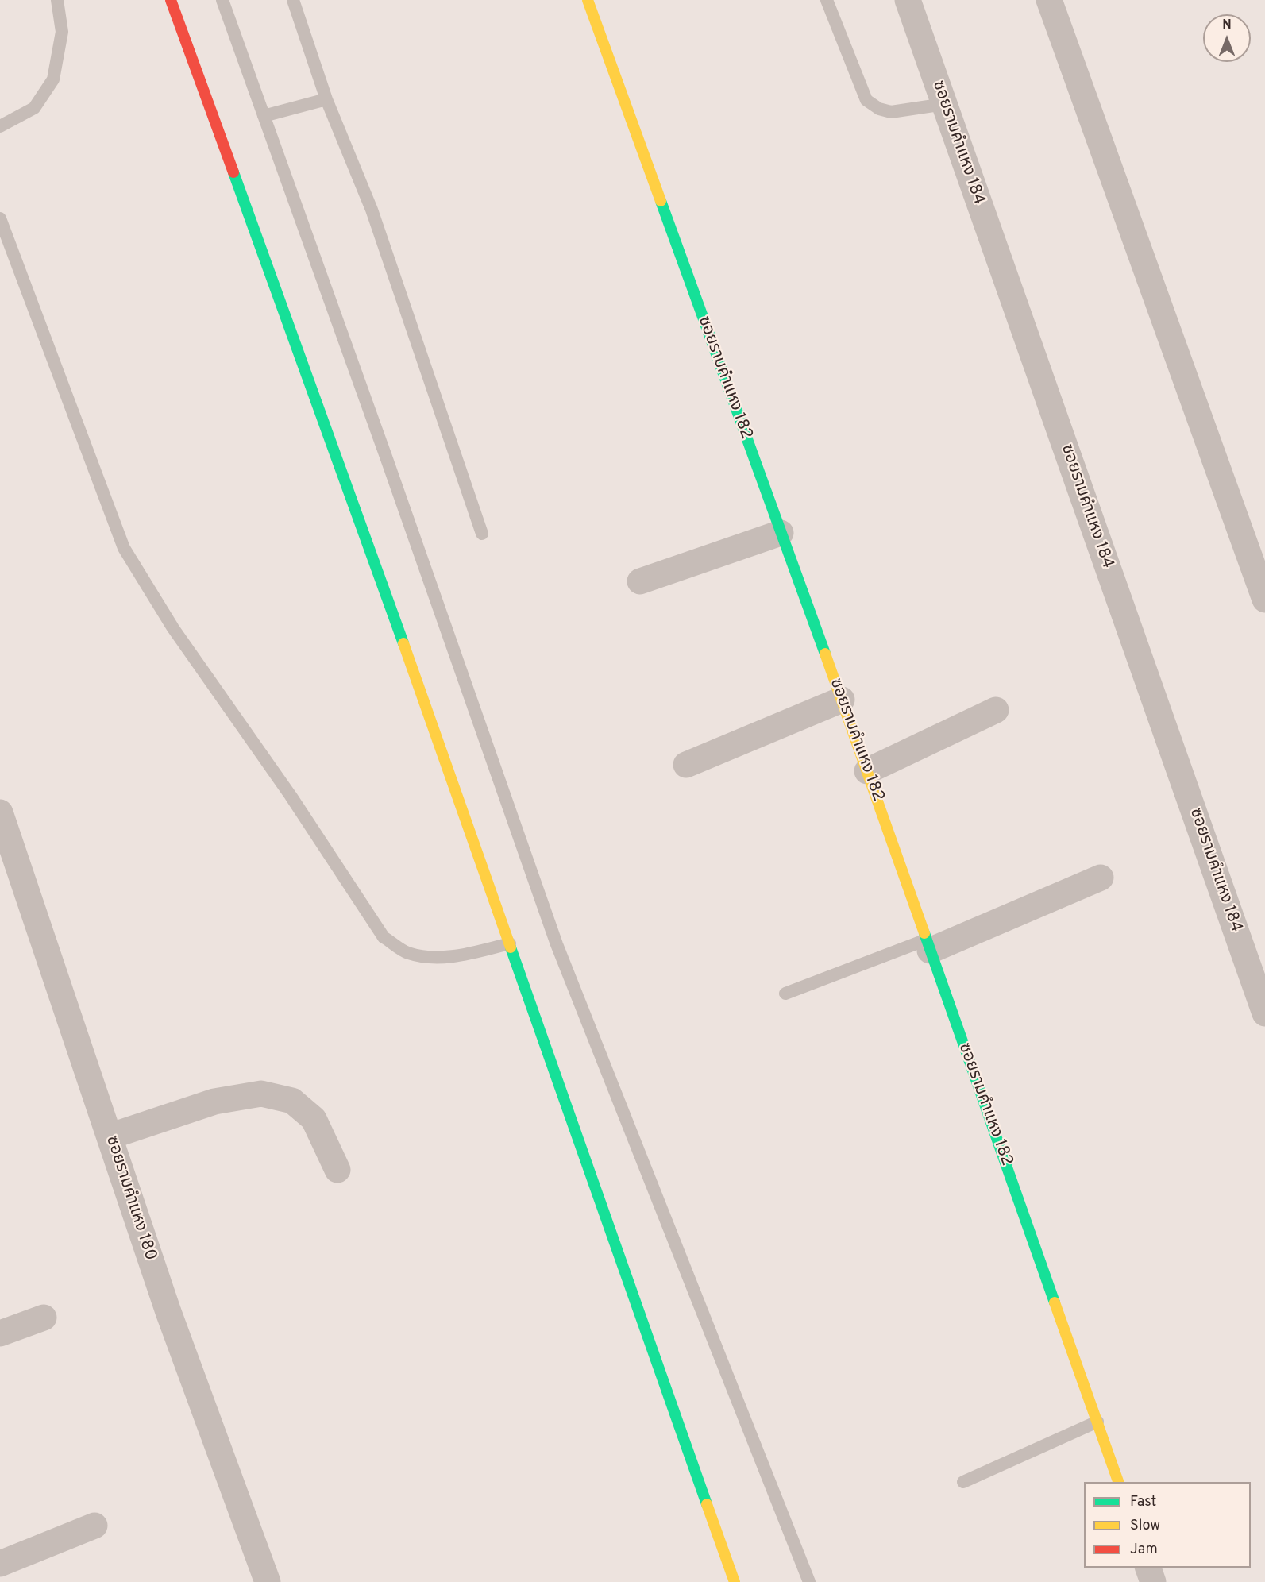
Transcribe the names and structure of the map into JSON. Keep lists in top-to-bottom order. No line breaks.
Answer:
{"streets":{"street":["ซอยรามคำแหง 184","ซอยรามคำแหง 182","ซอยรามคำแหง 180"]},"legend":["Fast","Slow","Jam"],"north":"top"}
